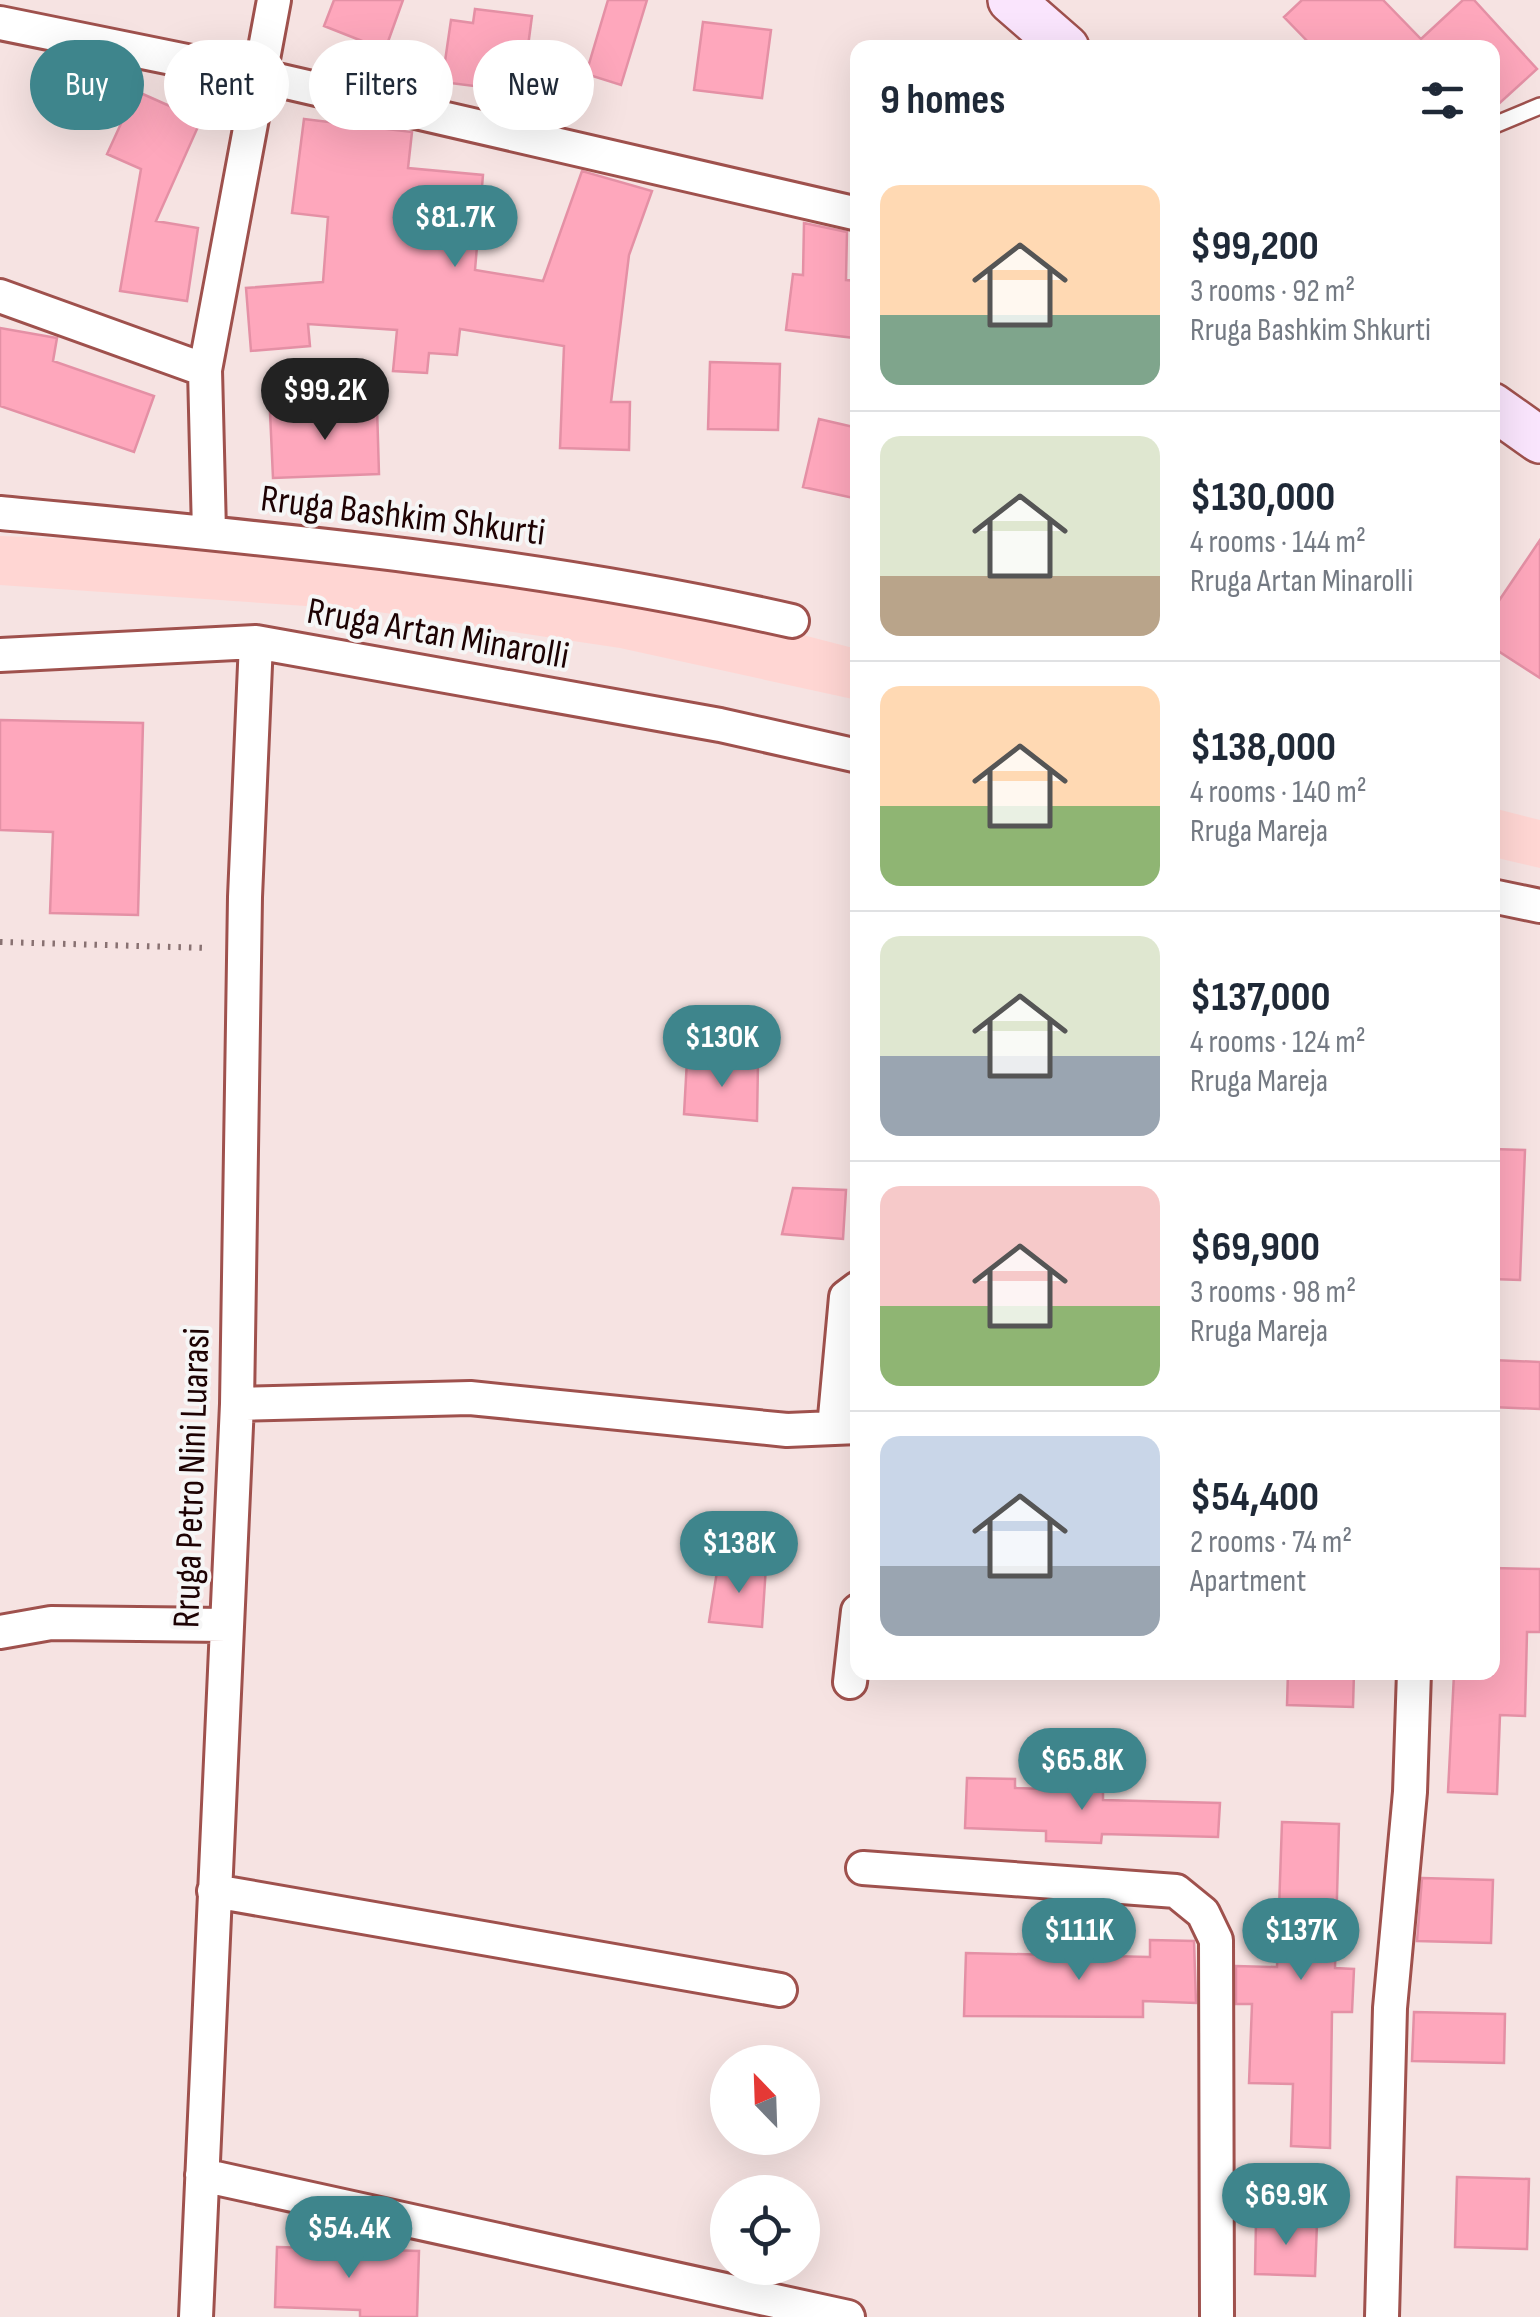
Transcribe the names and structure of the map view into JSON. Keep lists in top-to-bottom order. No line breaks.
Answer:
{"streets":{"street":["Rruga Bashkim Shkurti","Rruga Artan Minarolli","Rruga Petro Nini Luarasi"]},"crossings":[["Rruga Artan Minarolli","Rruga Petro Nini Luarasi"]],"north":"top left","page":{"chip":["Buy","Rent","Filters","New"],"heading":"9 homes","list":[{"name":"$99,200","note":"3 rooms · 92 m² · Rruga Bashkim Shkurti"},{"name":"$130,000","note":"4 rooms · 144 m² · Rruga Artan Minarolli"},{"name":"$138,000","note":"4 rooms · 140 m² · Rruga Mareja"},{"name":"$137,000","note":"4 rooms · 124 m² · Rruga Mareja"},{"name":"$69,900","note":"3 rooms · 98 m² · Rruga Mareja"},{"name":"$54,400","note":"2 rooms · 74 m² · Apartment"}],"price":["$81.7K","$99.2K","$130K","$138K","$65.8K","$111K","$137K","$69.9K","$54.4K"]}}
